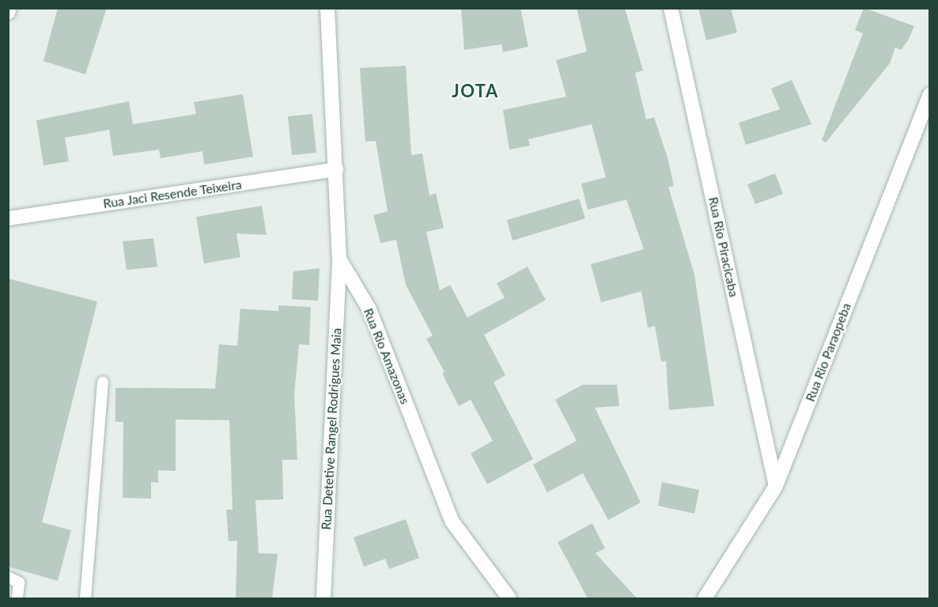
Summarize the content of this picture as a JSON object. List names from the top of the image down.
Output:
{
  "streets": {
    "street": [
      "Rua Jaci Resende Teixeira",
      "Rua Rio Piracicaba",
      "Rua Rio Paraopeba",
      "Rua Rio Amazonas",
      "Rua Detetive Rangel Rodrigues Maia"
    ]
  },
  "crossings": [
    ["Rua Jaci Resende Teixeira", "Rua Rio Amazonas"],
    ["Rua Rio Piracicaba", "Rua Rio Paraopeba"],
    ["Rua Rio Amazonas", "Rua Detetive Rangel Rodrigues Maia"]
  ],
  "districts": ["JOTA"]
}
